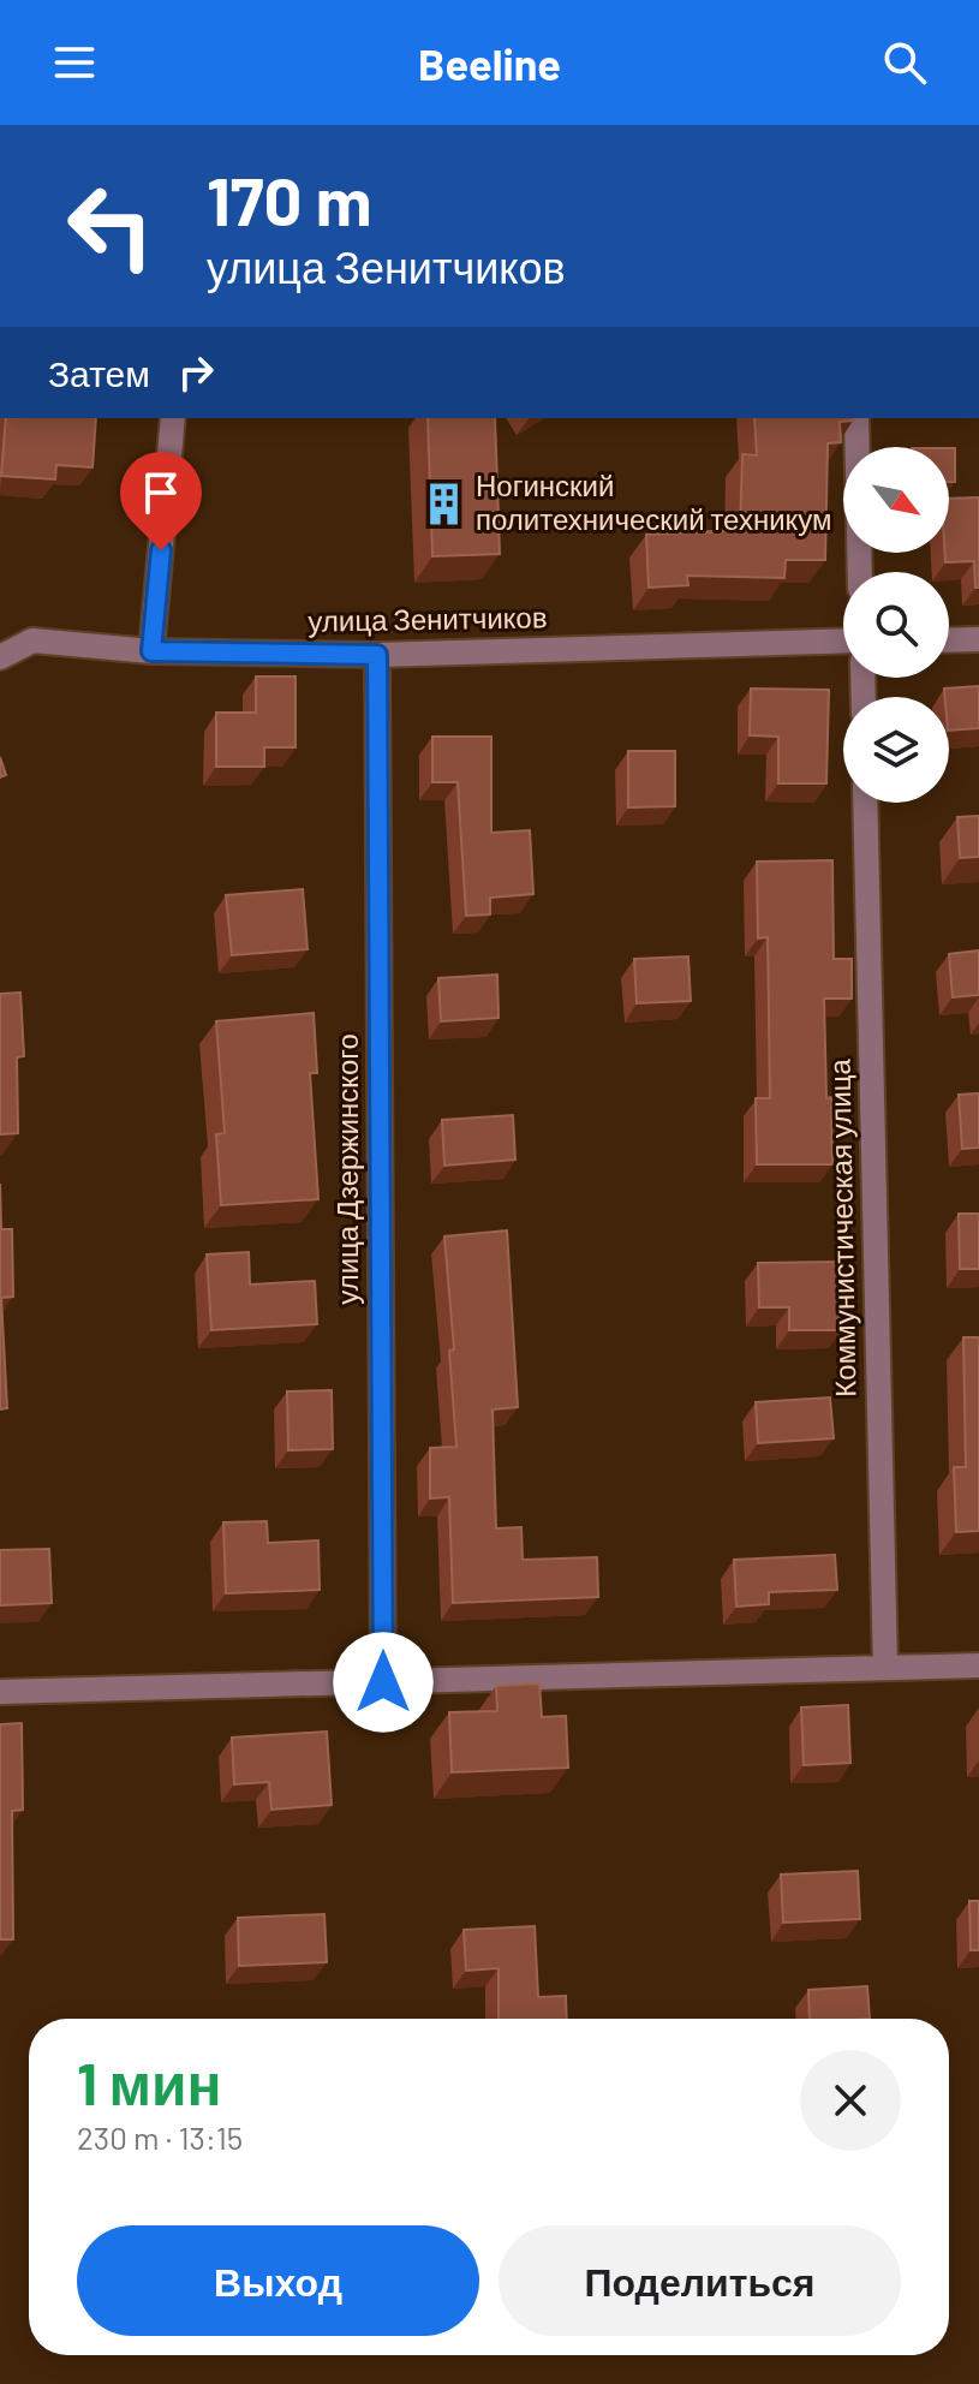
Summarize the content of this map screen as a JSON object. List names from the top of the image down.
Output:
{
  "streets": {
    "street": ["улица Зенитчиков", "улица Дзержинского", "Коммунистическая улица"]
  },
  "crossings": [
    ["улица Зенитчиков", "улица Дзержинского"]
  ],
  "places": {
    "building": ["Ногинский политехнический техникум"]
  },
  "north": "bottom right",
  "page": {
    "header": "Beeline",
    "turn": ["170 m", "улица Зенитчиков"],
    "then": "Затем",
    "heading": ["1 мин", "230 m · 13:15"],
    "buttons": ["Выход", "Поделиться"]
  }
}
